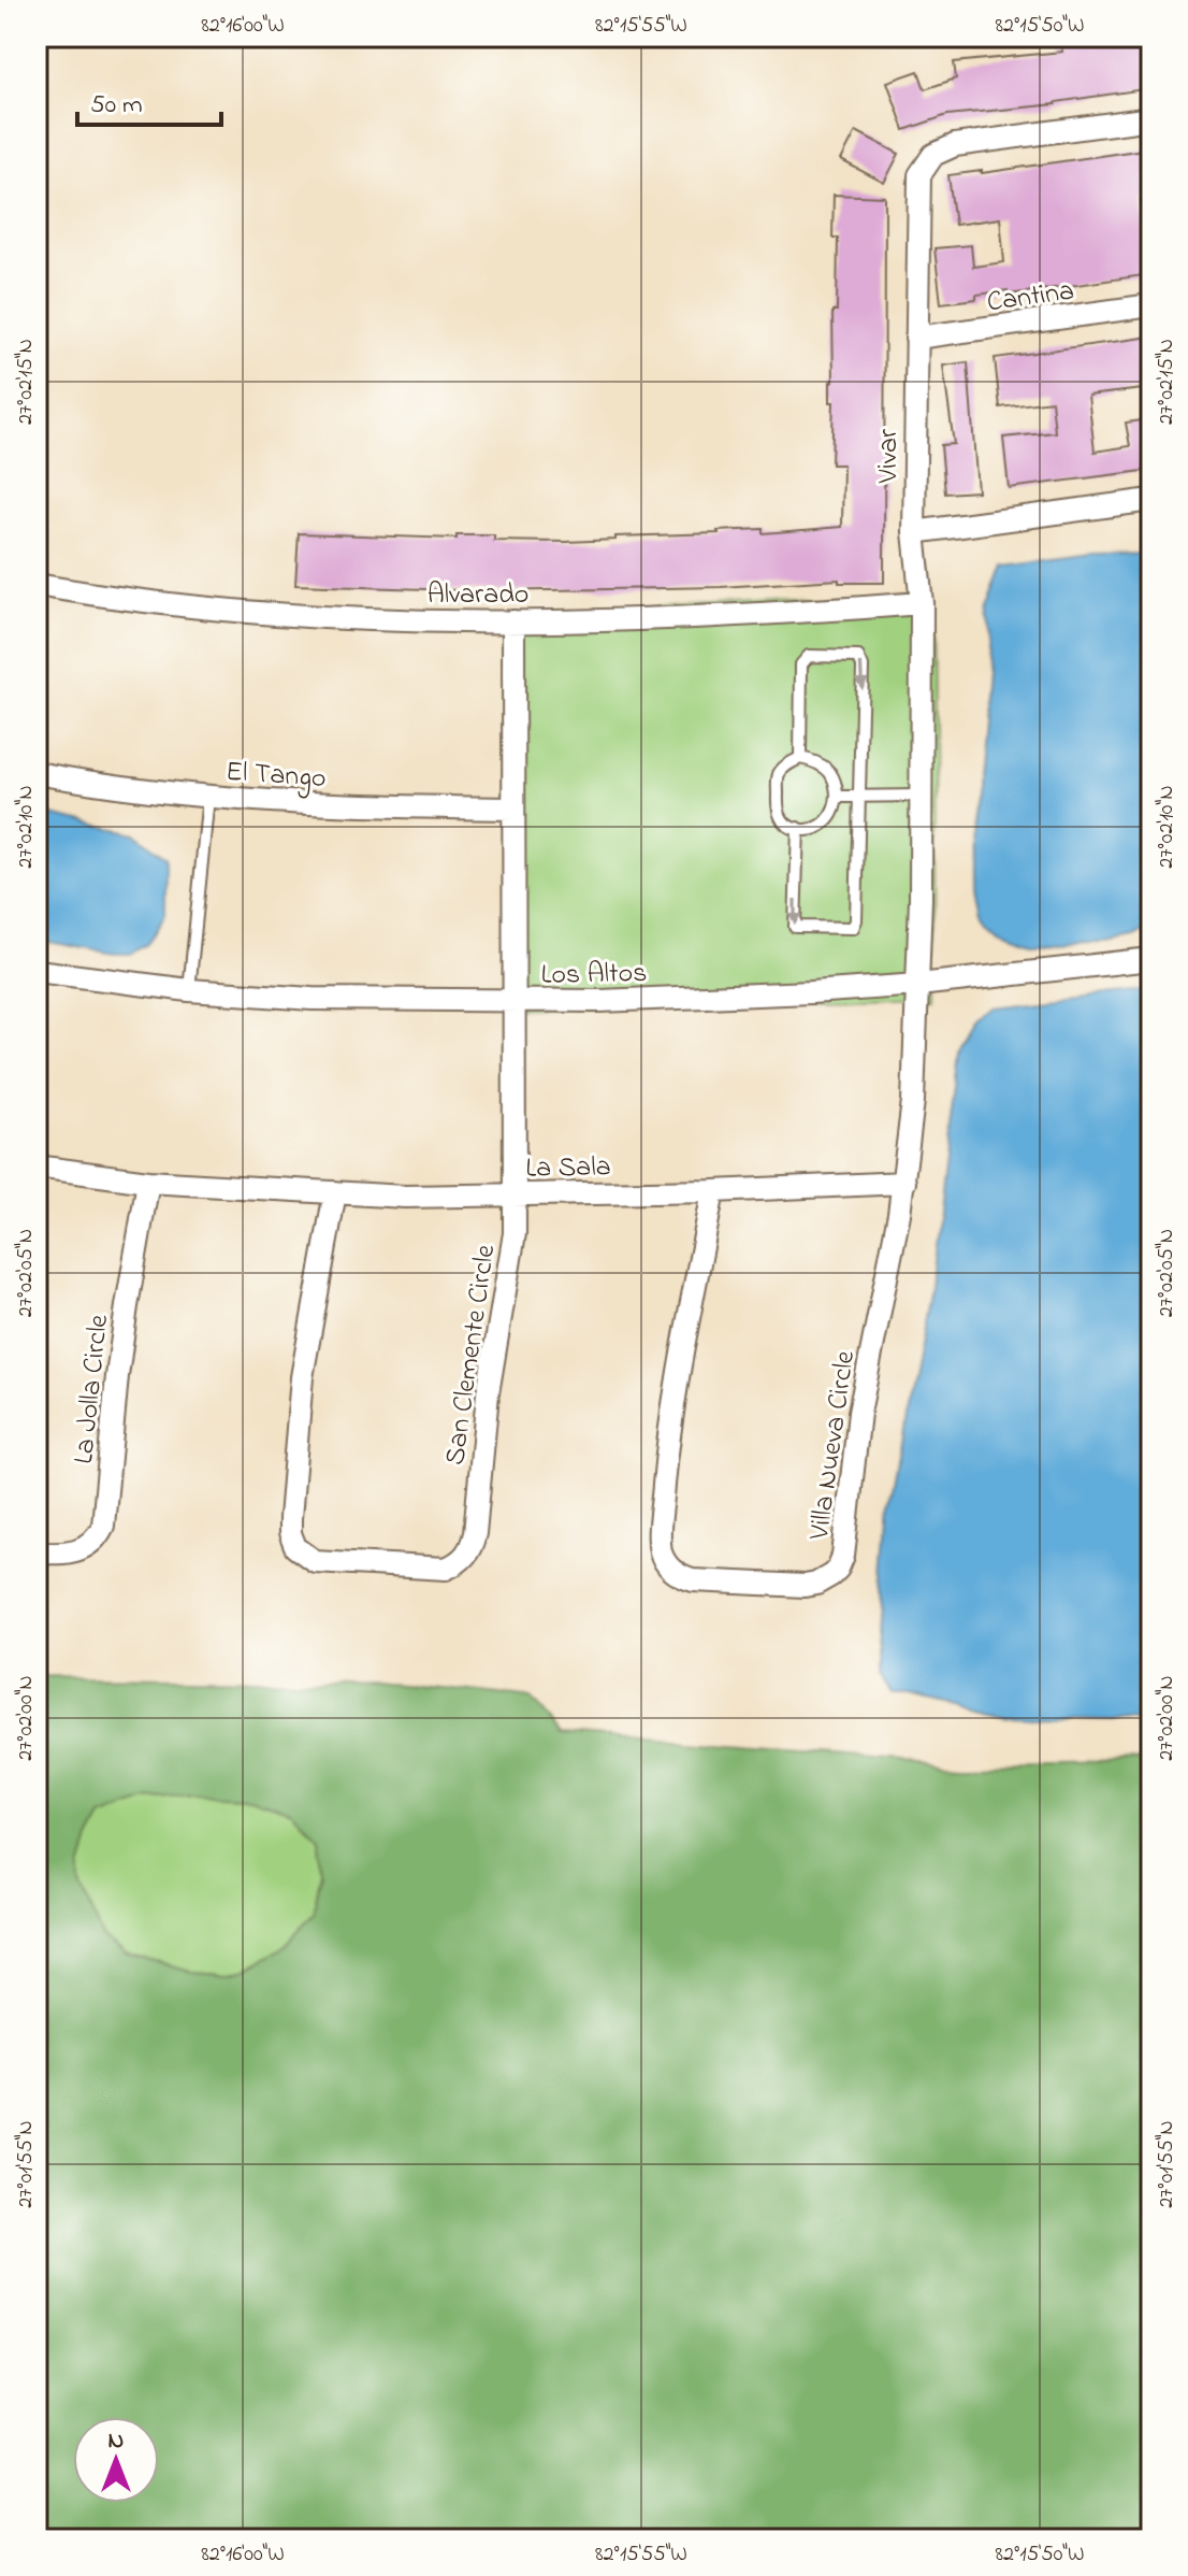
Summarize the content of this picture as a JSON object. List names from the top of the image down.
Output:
{
  "streets": {
    "street": [
      "Cantina",
      "Vivar",
      "Alvarado",
      "El Tango",
      "Los Altos",
      "La Sala",
      "San Clemente Circle",
      "La Jolla Circle",
      "Villa Nueva Circle"
    ]
  },
  "crossings": [
    ["Cantina", "Vivar"],
    ["Vivar", "Alvarado"],
    ["Vivar", "Los Altos"],
    ["Alvarado", "San Clemente Circle"],
    ["El Tango", "San Clemente Circle"],
    ["Los Altos", "San Clemente Circle"],
    ["La Sala", "San Clemente Circle"],
    ["La Sala", "La Jolla Circle"],
    ["La Sala", "Villa Nueva Circle"]
  ],
  "scale_bar": "50 m",
  "north": "top",
  "coordinates": [
    "82°16'00\"W",
    "82°15'55\"W",
    "82°15'50\"W",
    "27°02'15\"N",
    "27°02'10\"N",
    "27°02'05\"N",
    "27°02'00\"N",
    "27°01'55\"N"
  ]
}
